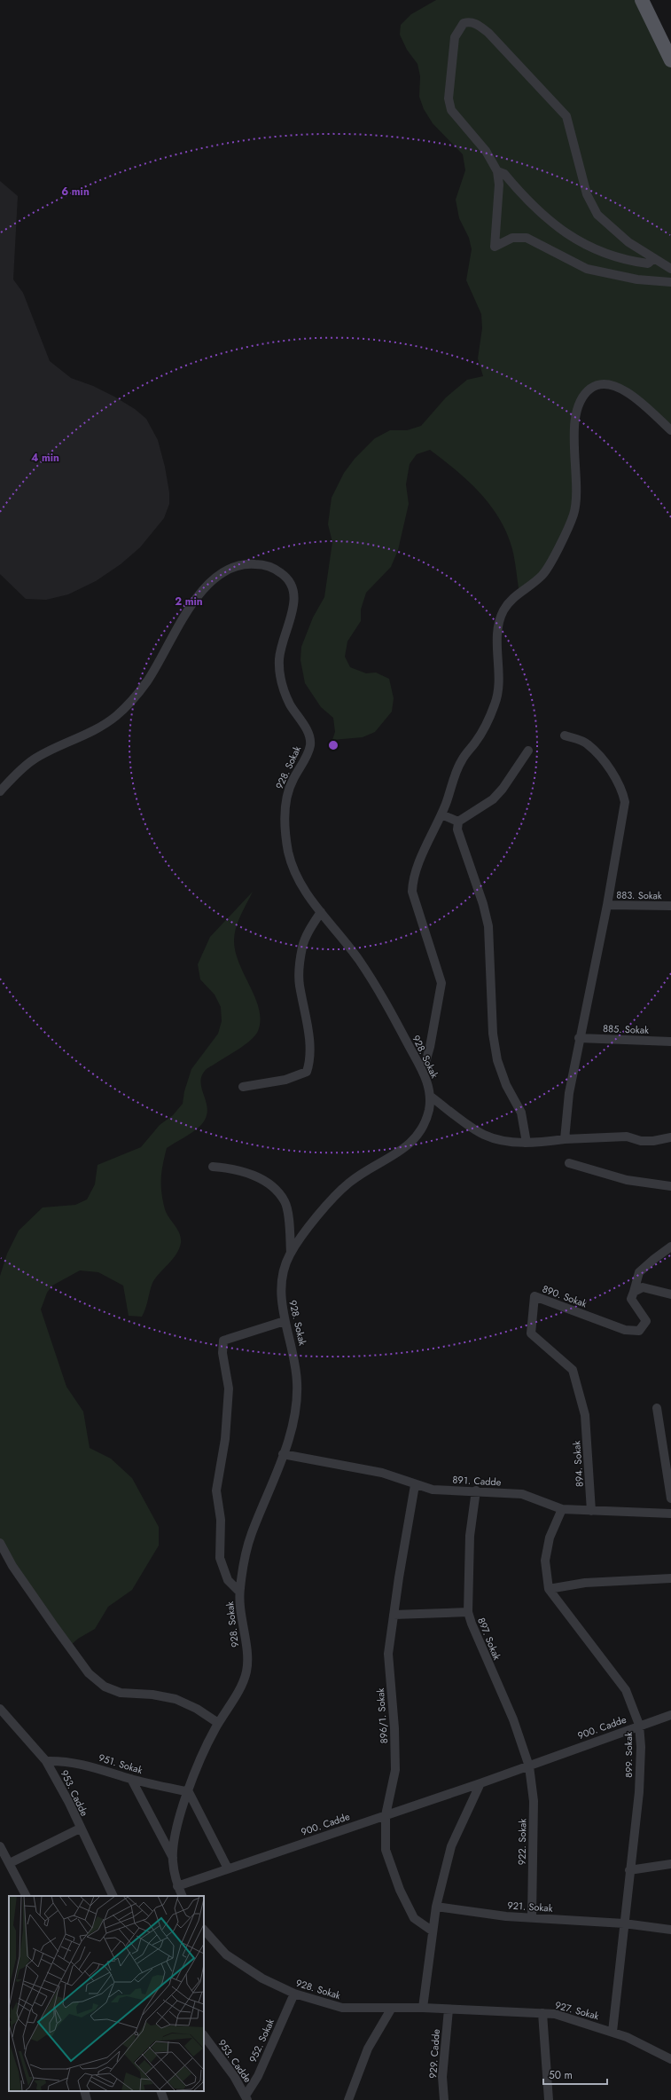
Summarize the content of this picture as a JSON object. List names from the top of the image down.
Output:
{
  "streets": {
    "street": [
      "928. Sokak",
      "883. Sokak",
      "885. Sokak",
      "890. Sokak",
      "894. Sokak",
      "891. Cadde",
      "897. Sokak",
      "896/1. Sokak",
      "900. Cadde",
      "899. Sokak",
      "951. Sokak",
      "953. Cadde",
      "922. Sokak",
      "921. Sokak",
      "927. Sokak",
      "952. Sokak",
      "929. Cadde"
    ]
  },
  "crossings": [
    ["928. Sokak", "891. Cadde"],
    ["928. Sokak", "900. Cadde"],
    ["928. Sokak", "951. Sokak"],
    ["928. Sokak", "927. Sokak"],
    ["928. Sokak", "952. Sokak"],
    ["928. Sokak", "929. Cadde"],
    ["890. Sokak", "894. Sokak"],
    ["894. Sokak", "891. Cadde"],
    ["891. Cadde", "897. Sokak"],
    ["891. Cadde", "896/1. Sokak"],
    ["891. Cadde", "899. Sokak"],
    ["897. Sokak", "900. Cadde"],
    ["897. Sokak", "922. Sokak"],
    ["896/1. Sokak", "900. Cadde"],
    ["900. Cadde", "899. Sokak"],
    ["900. Cadde", "922. Sokak"],
    ["899. Sokak", "921. Sokak"],
    ["899. Sokak", "927. Sokak"],
    ["951. Sokak", "953. Cadde"],
    ["953. Cadde", "952. Sokak"],
    ["922. Sokak", "921. Sokak"],
    ["927. Sokak", "929. Cadde"]
  ],
  "scale_bar": "50 m",
  "rings": ["6 min", "4 min", "2 min"]
}
